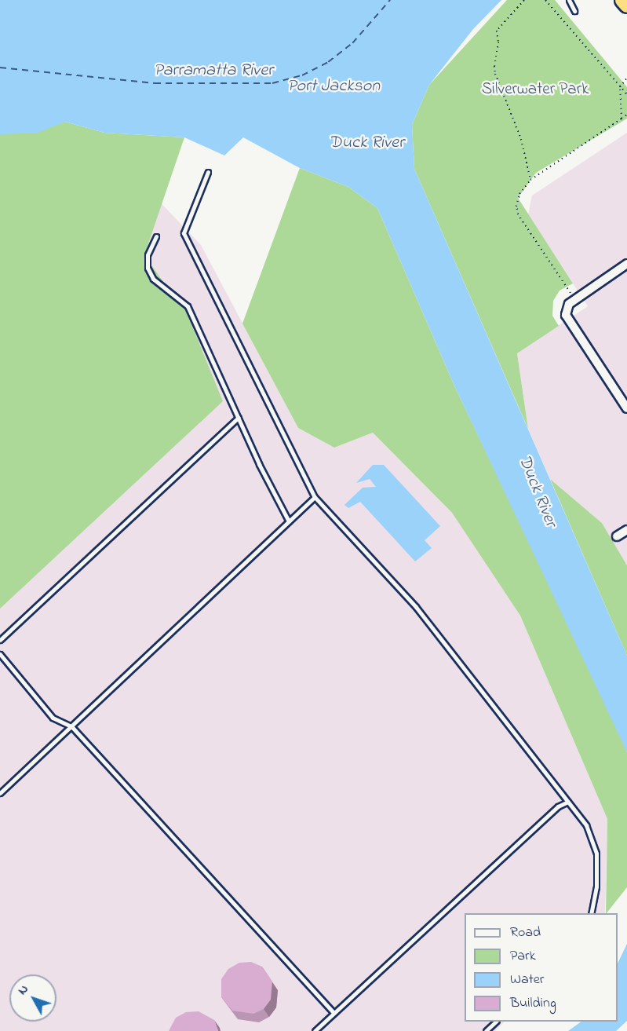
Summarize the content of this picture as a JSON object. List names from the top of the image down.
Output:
{
  "water": ["Parramatta River", "Port Jackson", "Duck River"],
  "parks": ["Silverwater Park"],
  "legend": [
    "Road",
    "Park",
    "Water",
    "Building"
  ],
  "north": "top left"
}
